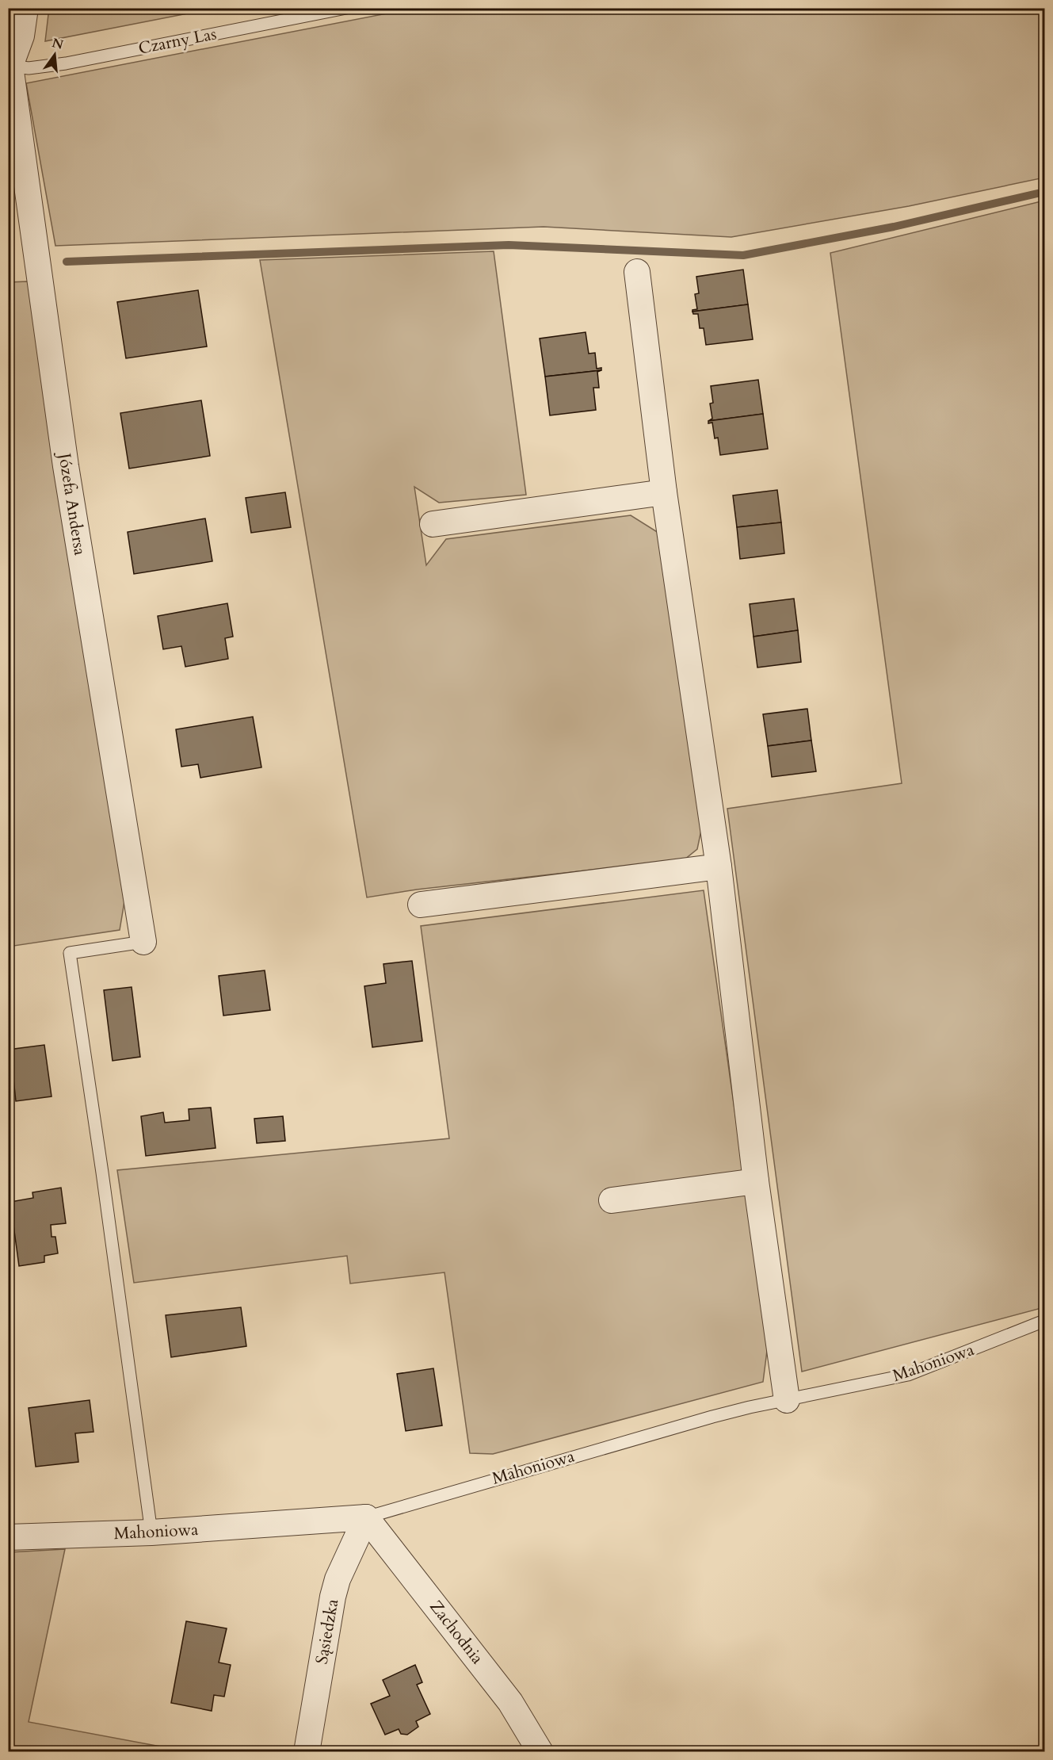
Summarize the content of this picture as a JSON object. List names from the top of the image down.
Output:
{
  "streets": {
    "street": [
      "Józefa Andersa",
      "Mahoniowa",
      "Sąsiedzka",
      "Zachodnia"
    ],
    "lane": ["Czarny Las"]
  },
  "crossings": [
    ["Czarny Las", "Józefa Andersa"],
    ["Mahoniowa", "Sąsiedzka"],
    ["Mahoniowa", "Zachodnia"],
    ["Sąsiedzka", "Zachodnia"]
  ],
  "north": "top"
}
